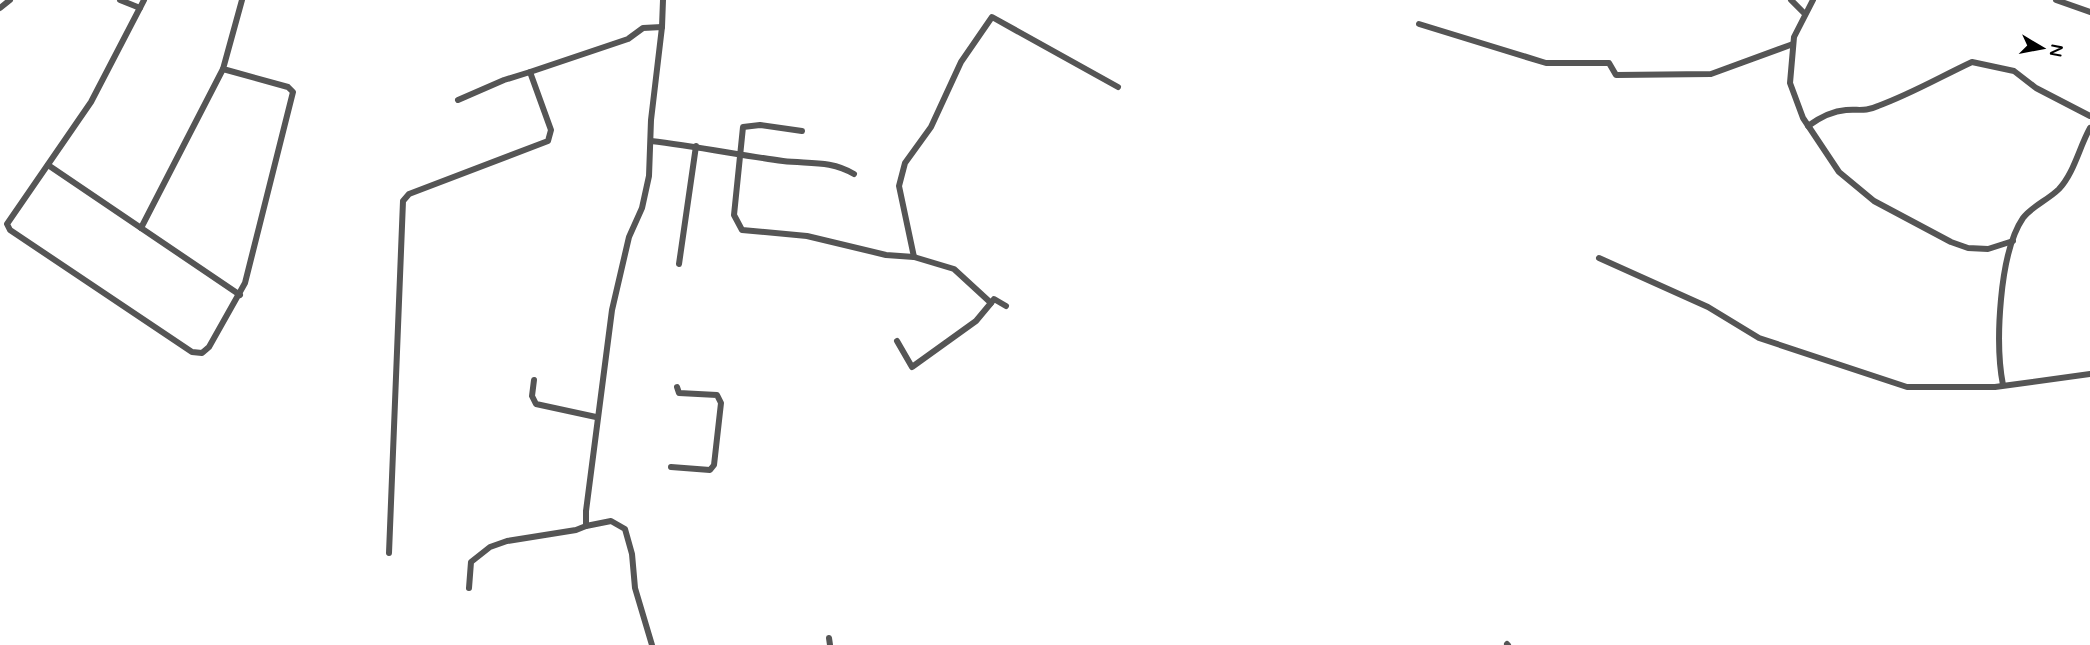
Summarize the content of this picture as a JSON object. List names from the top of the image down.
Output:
{
  "north": "right"
}
